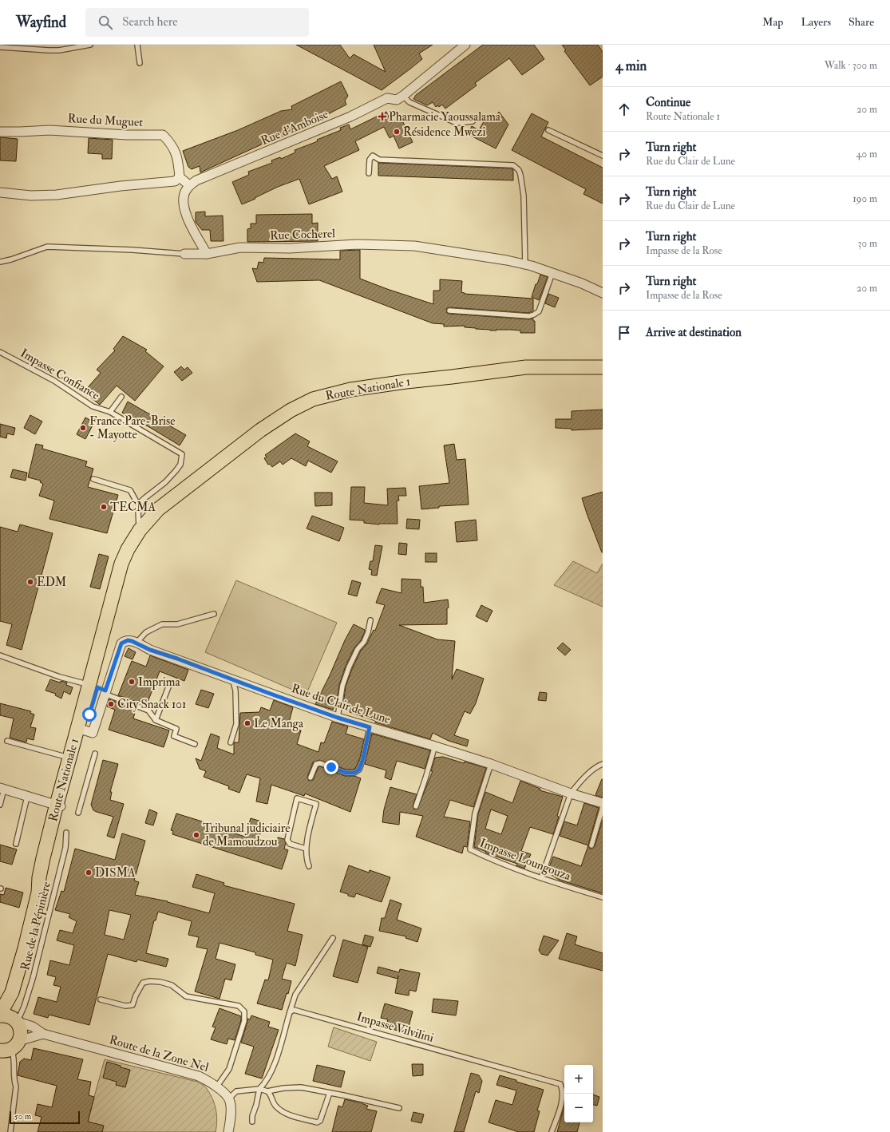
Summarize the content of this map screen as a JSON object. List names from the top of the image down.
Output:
{
  "streets": {
    "main road": ["Route Nationale 1"],
    "street": [
      "Rue du Muguet",
      "Rue d'Amboise",
      "Rue Cocherel",
      "Rue du Clair de Lune",
      "Route de la Zone Nel"
    ],
    "lane": [
      "Impasse Confiance",
      "Impasse Loungouza",
      "Rue de la Pépinière",
      "Impasse Vilvilini"
    ]
  },
  "crossings": [
    ["Route Nationale 1", "Rue de la Pépinière"],
    ["Route Nationale 1", "Route de la Zone Nel"],
    ["Rue du Clair de Lune", "Impasse Loungouza"],
    ["Rue de la Pépinière", "Route de la Zone Nel"]
  ],
  "places": {
    "health": ["Pharmacie Yaoussalama"],
    "other": [
      "Résidence Mwezi",
      "France Pare-Brise - Mayotte",
      "TECMA",
      "EDM",
      "Imprima",
      "City Snack 101",
      "Le Manga",
      "Tribunal judiciaire de Mamoudzou",
      "DISMA"
    ]
  },
  "scale_bar": "50 m",
  "page": {
    "header": "Wayfind",
    "search": "Search here",
    "nav": ["Map", "Layers", "Share"],
    "heading": ["4 min", "Walk · 300 m"],
    "list": [
      ["Continue", "Route Nationale 1", "20 m"],
      ["Turn right", "Rue du Clair de Lune", "40 m"],
      ["Turn right", "Rue du Clair de Lune", "190 m"],
      ["Turn right", "Impasse de la Rose", "30 m"],
      ["Turn right", "Impasse de la Rose", "20 m"],
      "Arrive at destination"
    ],
    "map_buttons": ["+", "−"],
    "scale": "50 m"
  }
}
